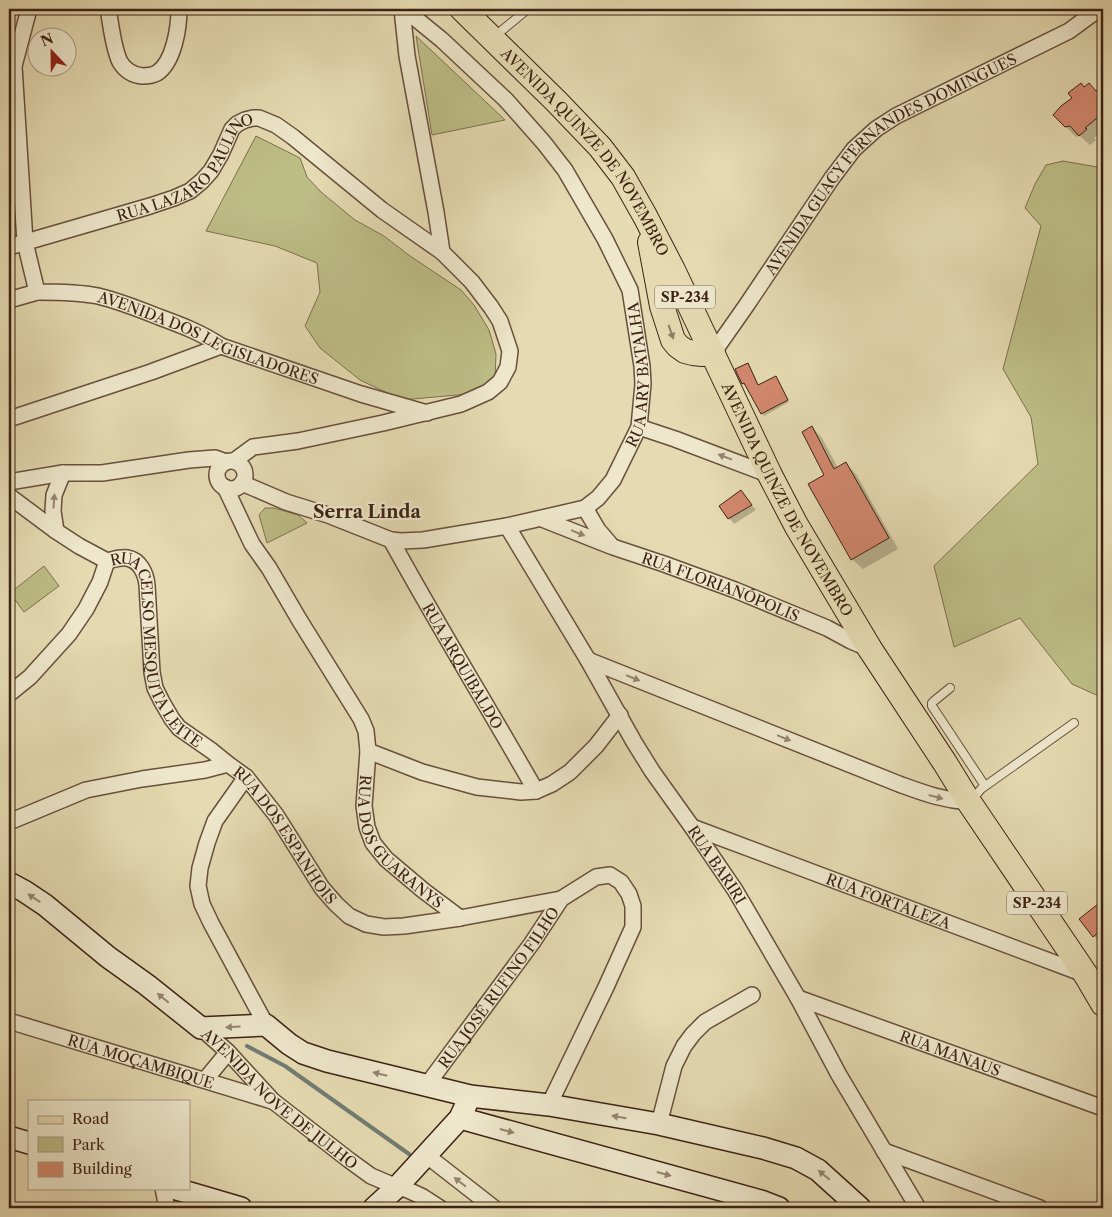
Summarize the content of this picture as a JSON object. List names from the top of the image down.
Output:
{
  "streets": {
    "main road": ["AVENIDA QUINZE DE NOVEMBRO", "SP-234", "AVENIDA NOVE DE JULHO"],
    "street": [
      "AVENIDA GUACY FERNANDES DOMINGUES",
      "RUA LAZARO PAULINO",
      "AVENIDA DOS LEGISLADORES",
      "RUA ARY BATALHA",
      "RUA FLORIANÓPOLIS",
      "RUA CELSO MESQUITA LEITE",
      "RUA ARQUIBALDO",
      "RUA DOS ESPANHOIS",
      "RUA DOS GUARANYS",
      "RUA BARIRI",
      "RUA FORTALEZA",
      "RUA JOSÉ RUFINO FILHO",
      "RUA MANAUS",
      "RUA MOÇAMBIQUE"
    ]
  },
  "crossings": [
    ["AVENIDA QUINZE DE NOVEMBRO", "AVENIDA GUACY FERNANDES DOMINGUES"],
    ["AVENIDA QUINZE DE NOVEMBRO", "RUA FLORIANÓPOLIS"],
    ["AVENIDA QUINZE DE NOVEMBRO", "RUA FORTALEZA"],
    ["RUA LAZARO PAULINO", "AVENIDA DOS LEGISLADORES"],
    ["RUA LAZARO PAULINO", "RUA DOS GUARANYS"],
    ["RUA CELSO MESQUITA LEITE", "RUA DOS ESPANHOIS"],
    ["RUA DOS ESPANHOIS", "RUA DOS GUARANYS"],
    ["RUA DOS ESPANHOIS", "RUA JOSÉ RUFINO FILHO"],
    ["RUA BARIRI", "RUA FORTALEZA"],
    ["RUA BARIRI", "RUA MANAUS"],
    ["RUA MOÇAMBIQUE", "AVENIDA NOVE DE JULHO"]
  ],
  "one_way": ["AVENIDA NOVE DE JULHO"],
  "districts": ["Serra Linda"],
  "legend": ["Road", "Park", "Building"],
  "north": "top"
}
